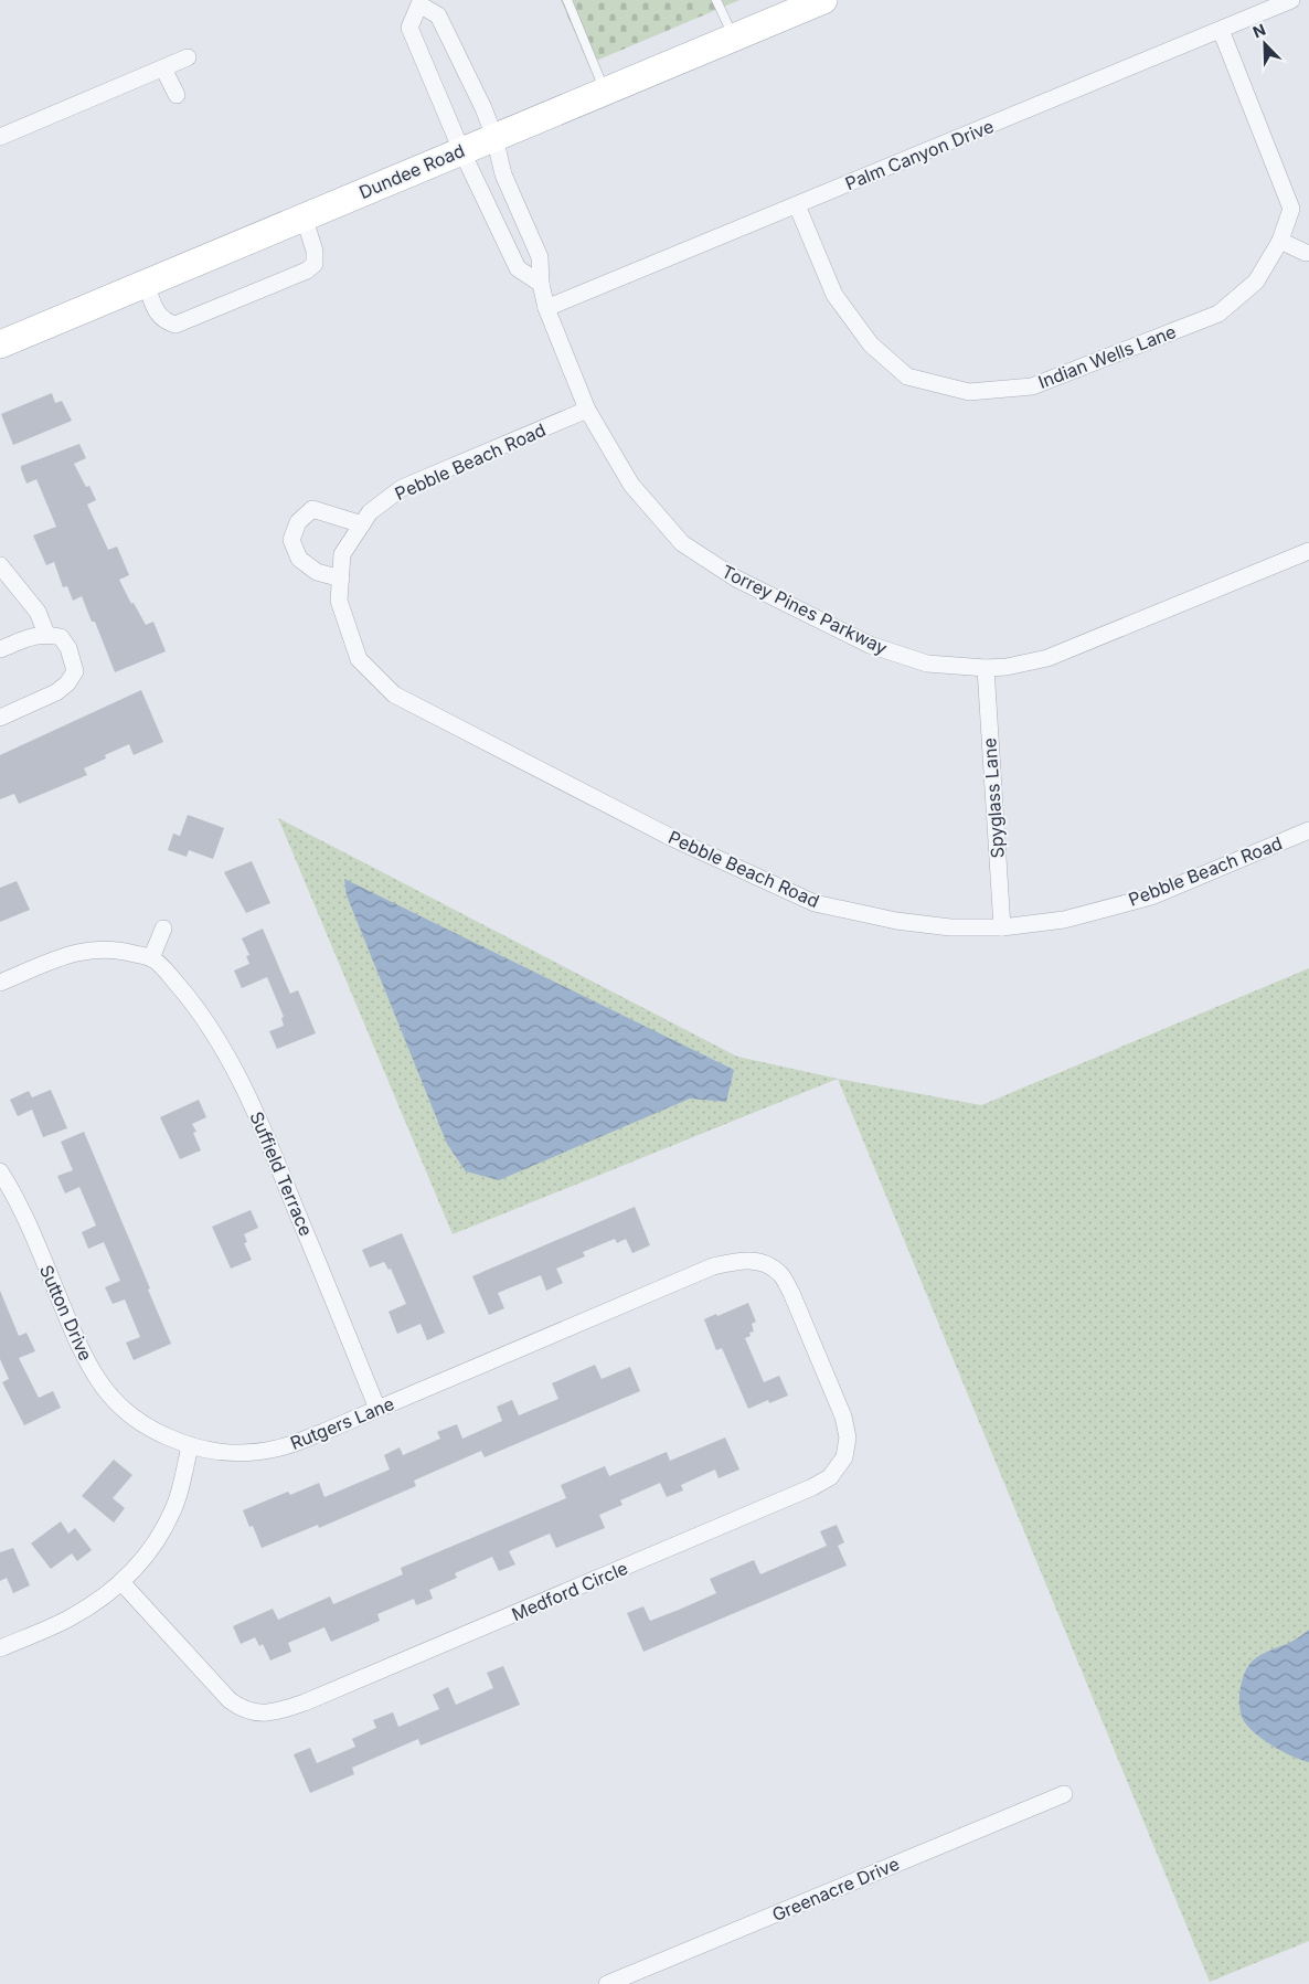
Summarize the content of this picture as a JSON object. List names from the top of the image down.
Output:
{
  "streets": {
    "main road": ["Dundee Road"],
    "street": [
      "Palm Canyon Drive",
      "Indian Wells Lane",
      "Pebble Beach Road",
      "Torrey Pines Parkway",
      "Spyglass Lane",
      "Suffield Terrace",
      "Sutton Drive",
      "Rutgers Lane",
      "Medford Circle",
      "Greenacre Drive"
    ]
  },
  "crossings": [
    ["Palm Canyon Drive", "Indian Wells Lane"],
    ["Palm Canyon Drive", "Torrey Pines Parkway"],
    ["Dundee Road", "Torrey Pines Parkway"],
    ["Pebble Beach Road", "Torrey Pines Parkway"],
    ["Pebble Beach Road", "Spyglass Lane"],
    ["Torrey Pines Parkway", "Spyglass Lane"],
    ["Suffield Terrace", "Rutgers Lane"],
    ["Sutton Drive", "Rutgers Lane"],
    ["Rutgers Lane", "Medford Circle"]
  ],
  "north": "top left"
}
